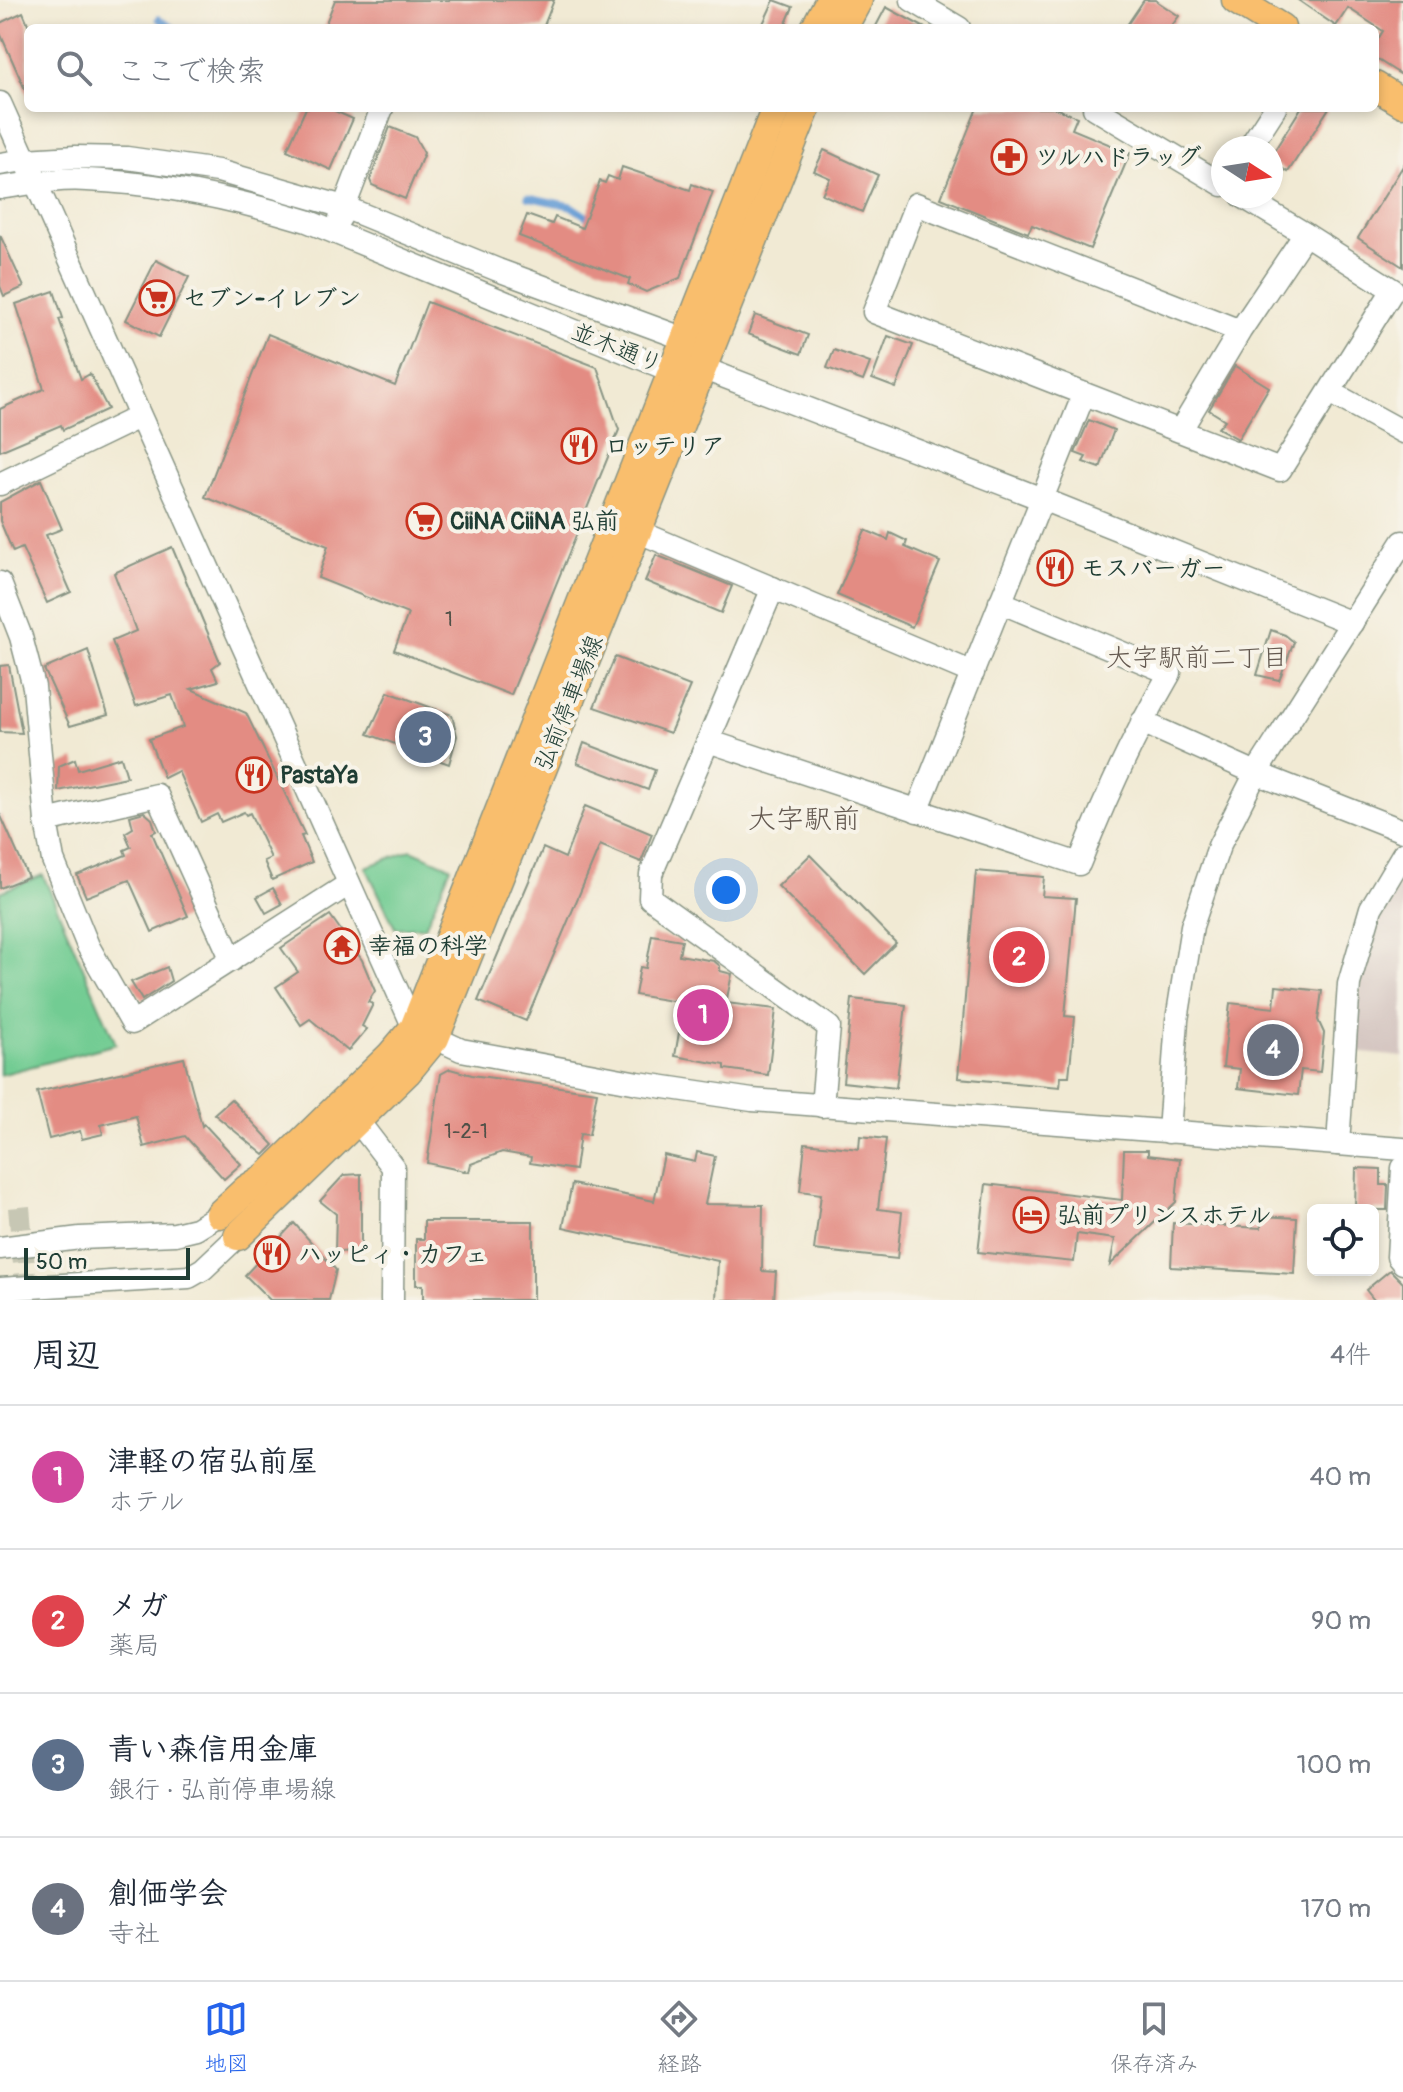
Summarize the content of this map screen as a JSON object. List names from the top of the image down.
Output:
{
  "streets": {
    "main road": ["弘前停車場線"],
    "street": ["並木通り"]
  },
  "crossings": [
    ["並木通り", "弘前停車場線"]
  ],
  "districts": ["大字駅前二丁目", "大字駅前"],
  "places": {
    "pharmacy": ["ツルハドラッグ"],
    "supermarket": ["セブン-イレブン", "CiiNA CiiNA 弘前"],
    "restaurant": [
      "ロッテリア",
      "モスバーガー",
      "PastaYa",
      "ハッピィ・カフェ"
    ],
    "temple": ["幸福の科学"],
    "hotel": ["弘前プリンスホテル"]
  },
  "house_numbers": ["1", "1-2-1"],
  "scale_bar": "50 m",
  "north": "right",
  "page": {
    "search": "ここで検索",
    "pins": [
      "3",
      "2",
      "1",
      "4"
    ],
    "scale": "50 m",
    "heading": ["周辺", "4件"],
    "list": [
      {
        "mark": "1",
        "name": "津軽の宿弘前屋",
        "note": "ホテル",
        "value": "40 m"
      },
      {
        "mark": "2",
        "name": "メガ",
        "note": "薬局",
        "value": "90 m"
      },
      {
        "mark": "3",
        "name": "青い森信用金庫",
        "note": "銀行 · 弘前停車場線",
        "value": "100 m"
      },
      {
        "mark": "4",
        "name": "創価学会",
        "note": "寺社",
        "value": "170 m"
      }
    ],
    "nav": ["地図", "経路", "保存済み"]
  }
}
